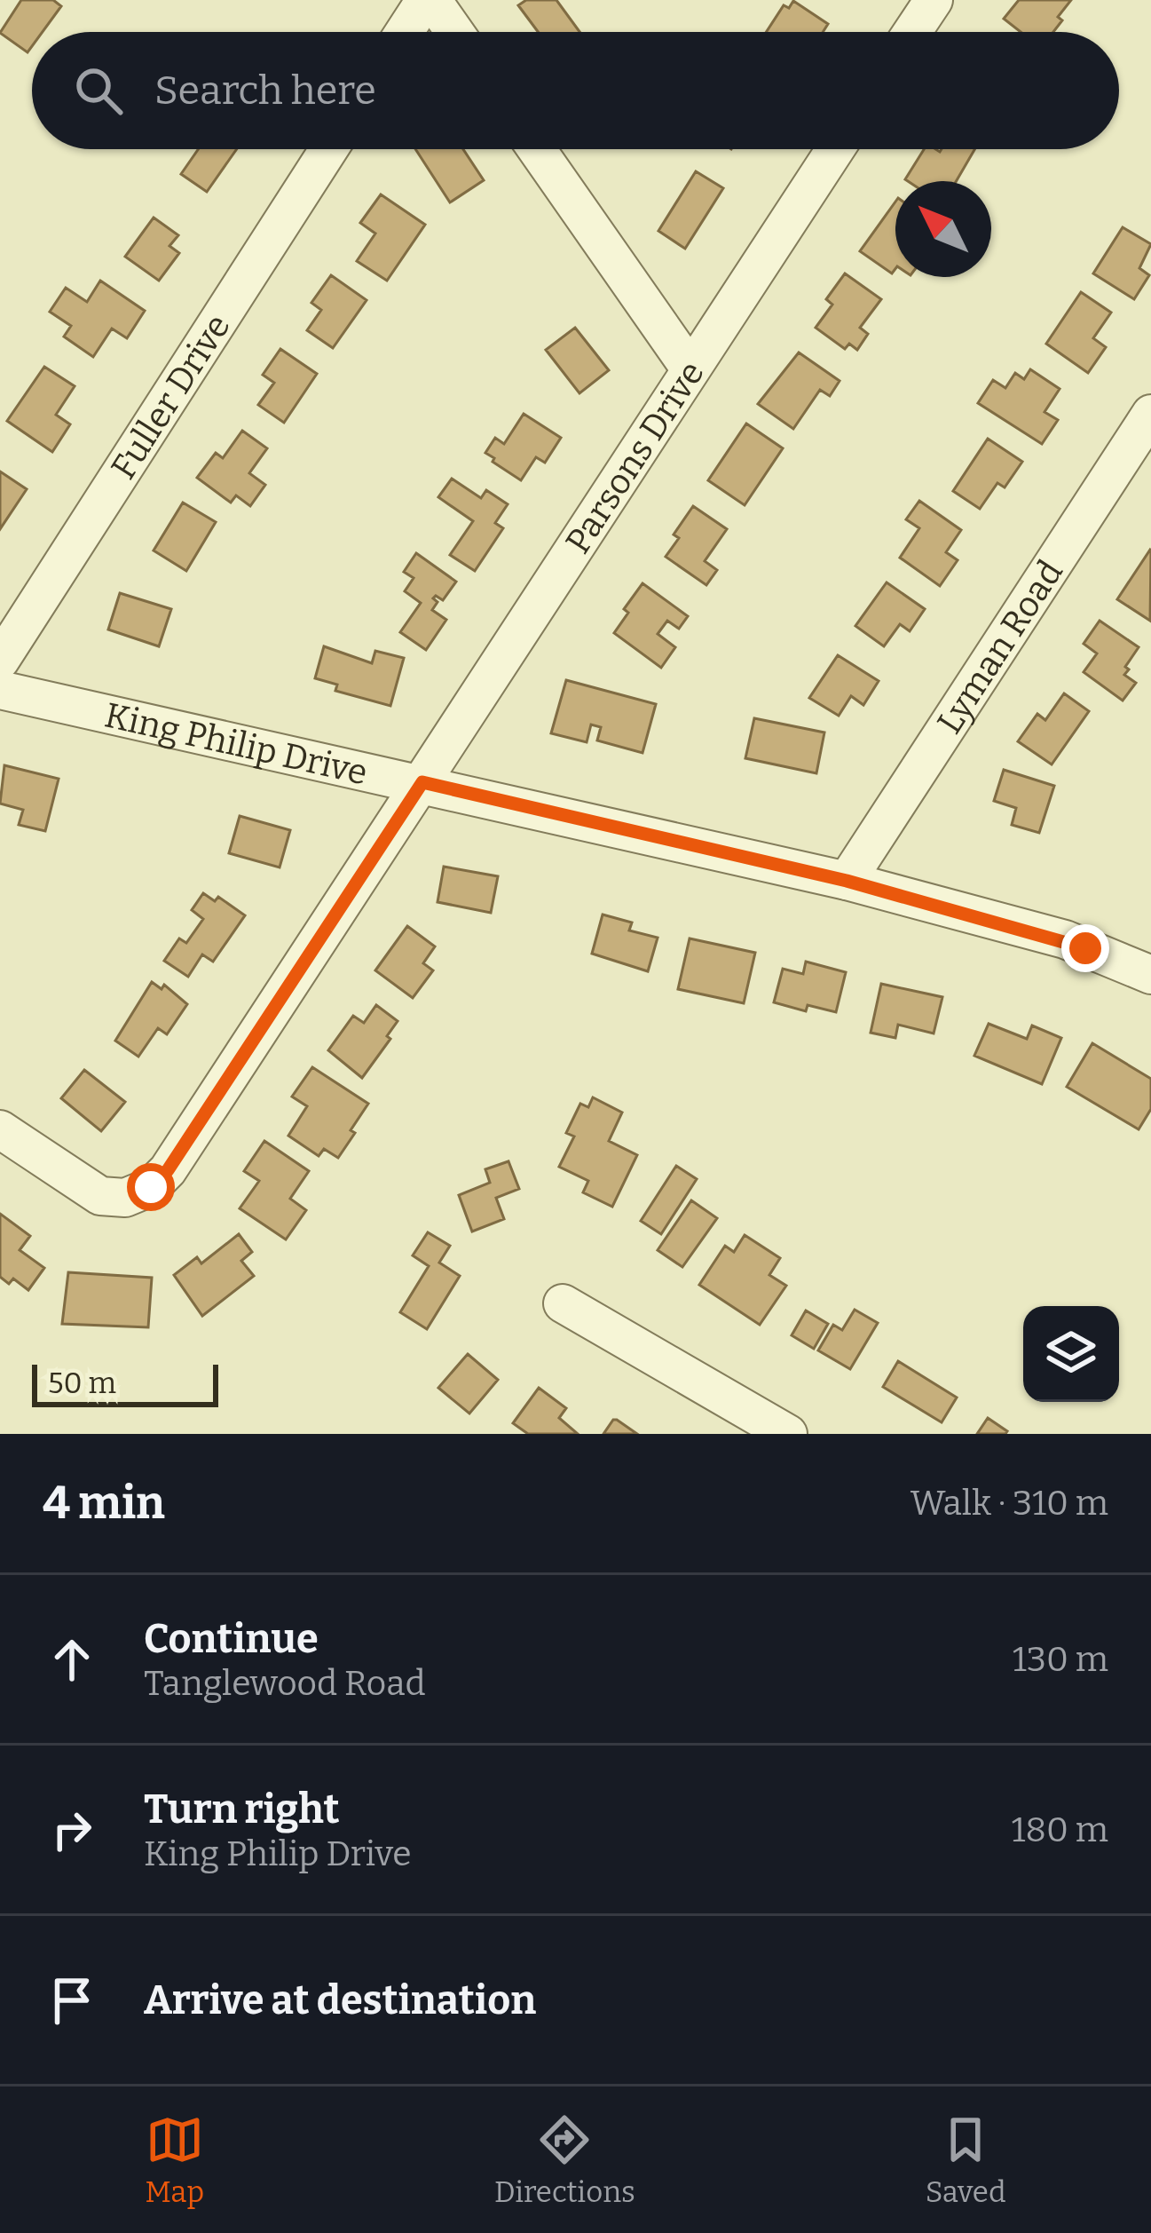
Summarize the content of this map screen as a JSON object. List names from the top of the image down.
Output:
{
  "streets": {
    "street": [
      "Fuller Drive",
      "Parsons Drive",
      "Lyman Road",
      "King Philip Drive"
    ]
  },
  "crossings": [
    ["Parsons Drive", "King Philip Drive"],
    ["Lyman Road", "King Philip Drive"]
  ],
  "scale_bar": "50 m",
  "north": "top left",
  "page": {
    "search": "Search here",
    "scale": "50 m",
    "heading": ["4 min", "Walk · 310 m"],
    "list": [
      ["Continue", "Tanglewood Road", "130 m"],
      ["Turn right", "King Philip Drive", "180 m"],
      "Arrive at destination"
    ],
    "nav": ["Map", "Directions", "Saved"]
  }
}
